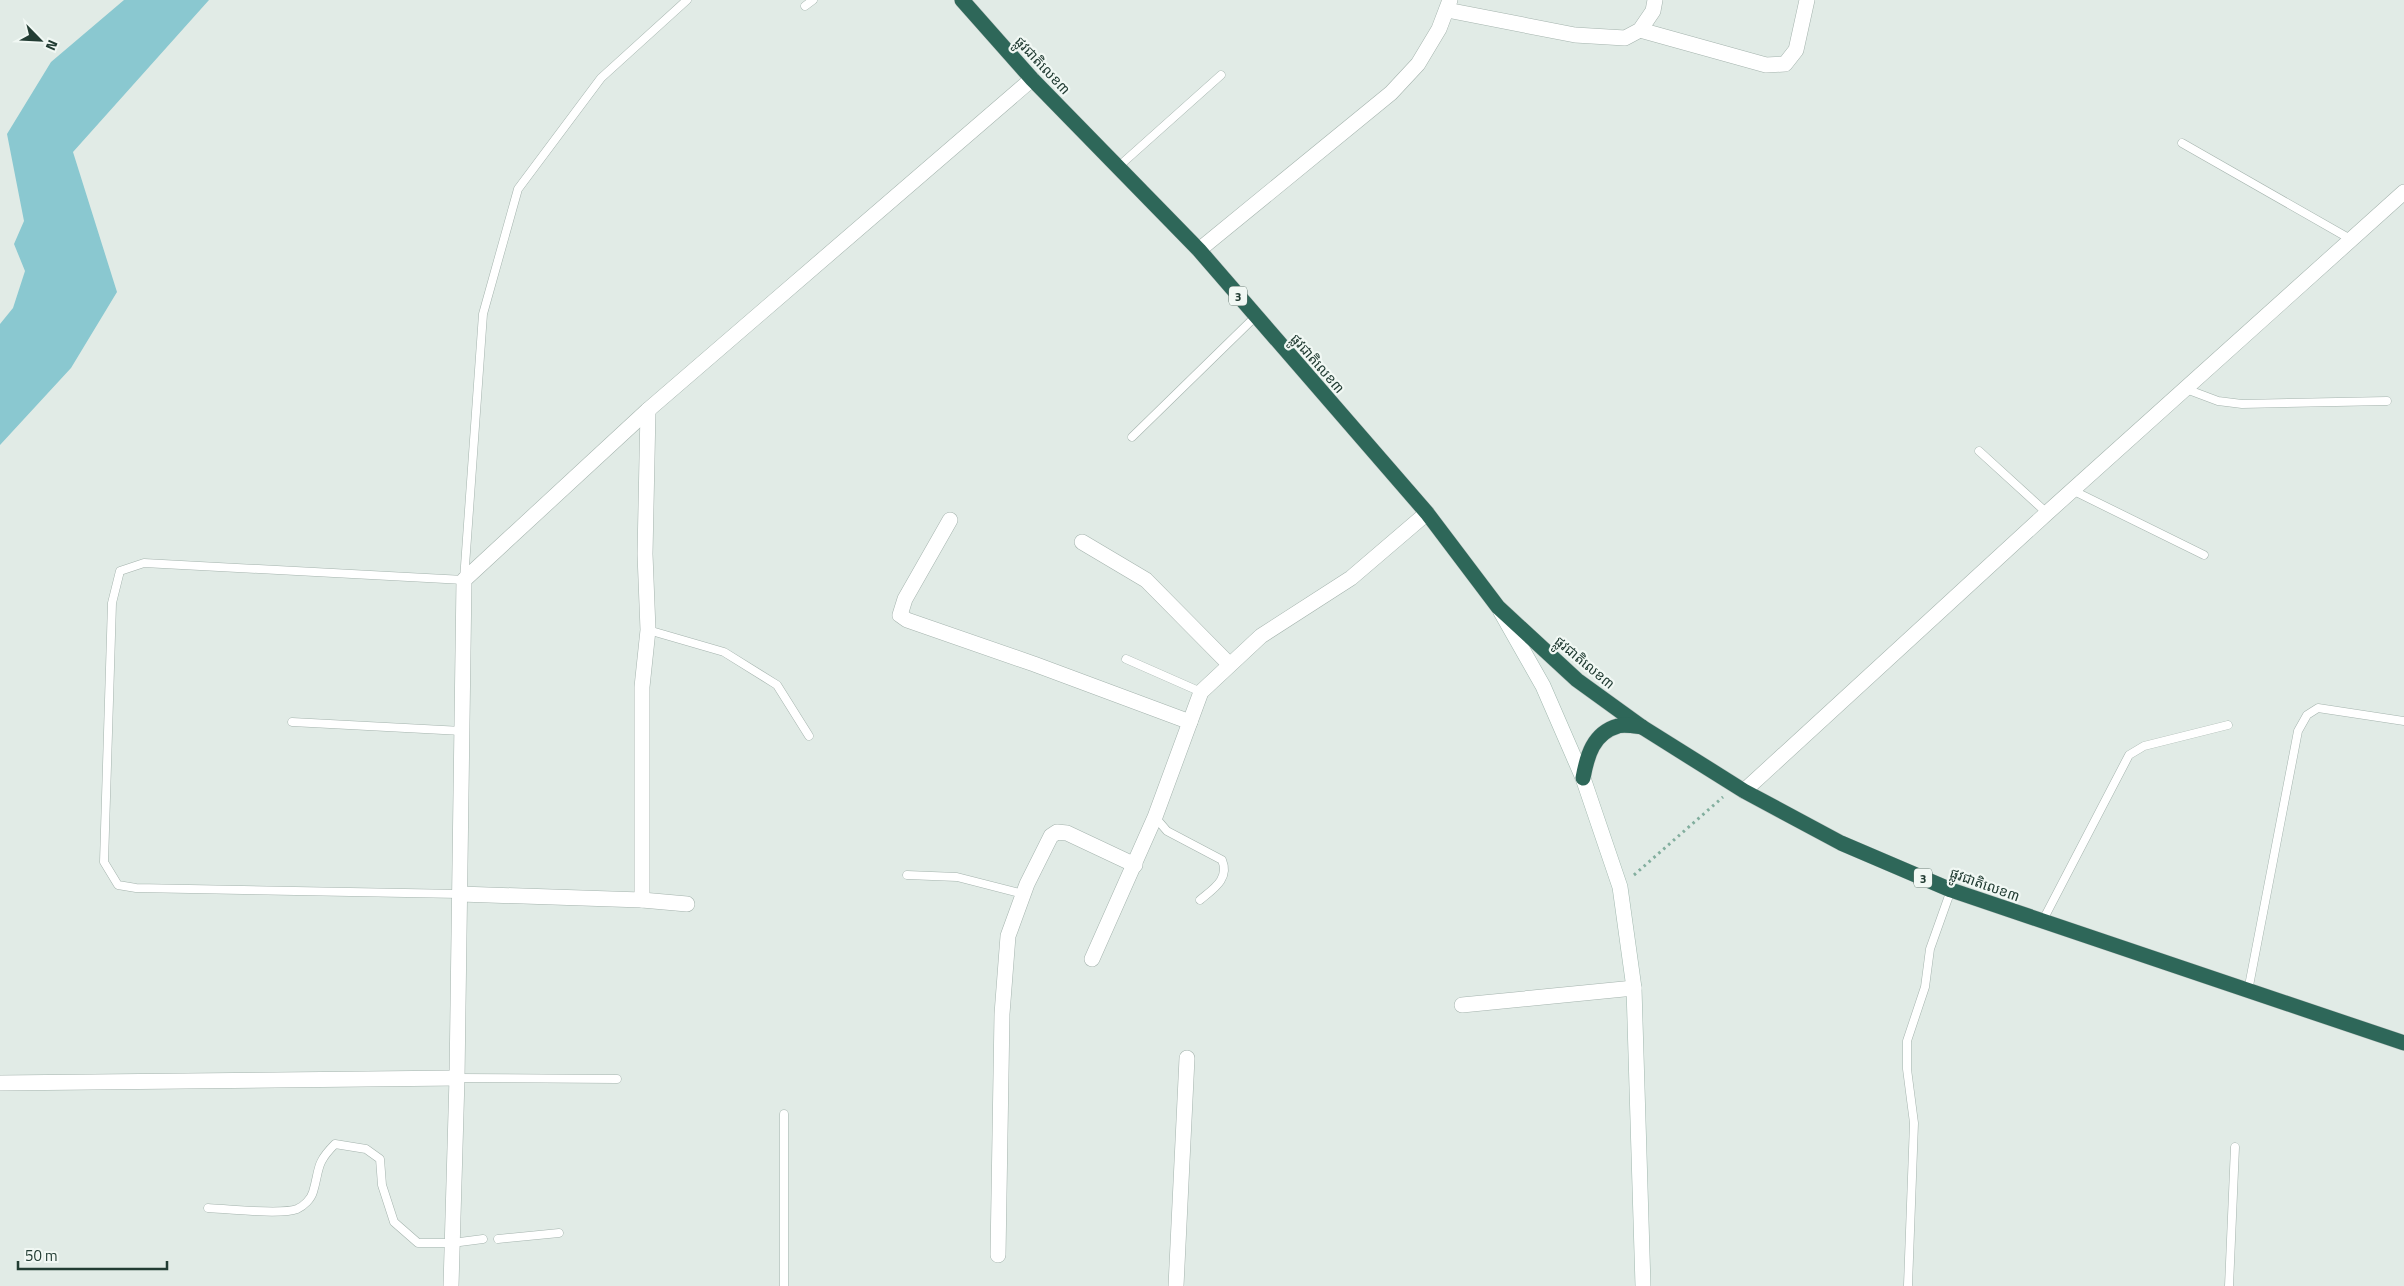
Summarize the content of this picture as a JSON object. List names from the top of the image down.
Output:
{
  "streets": {
    "highway": ["ផ្លូវជាតិលេខ៣", "3"]
  },
  "scale_bar": "50 m",
  "north": "bottom right"
}
